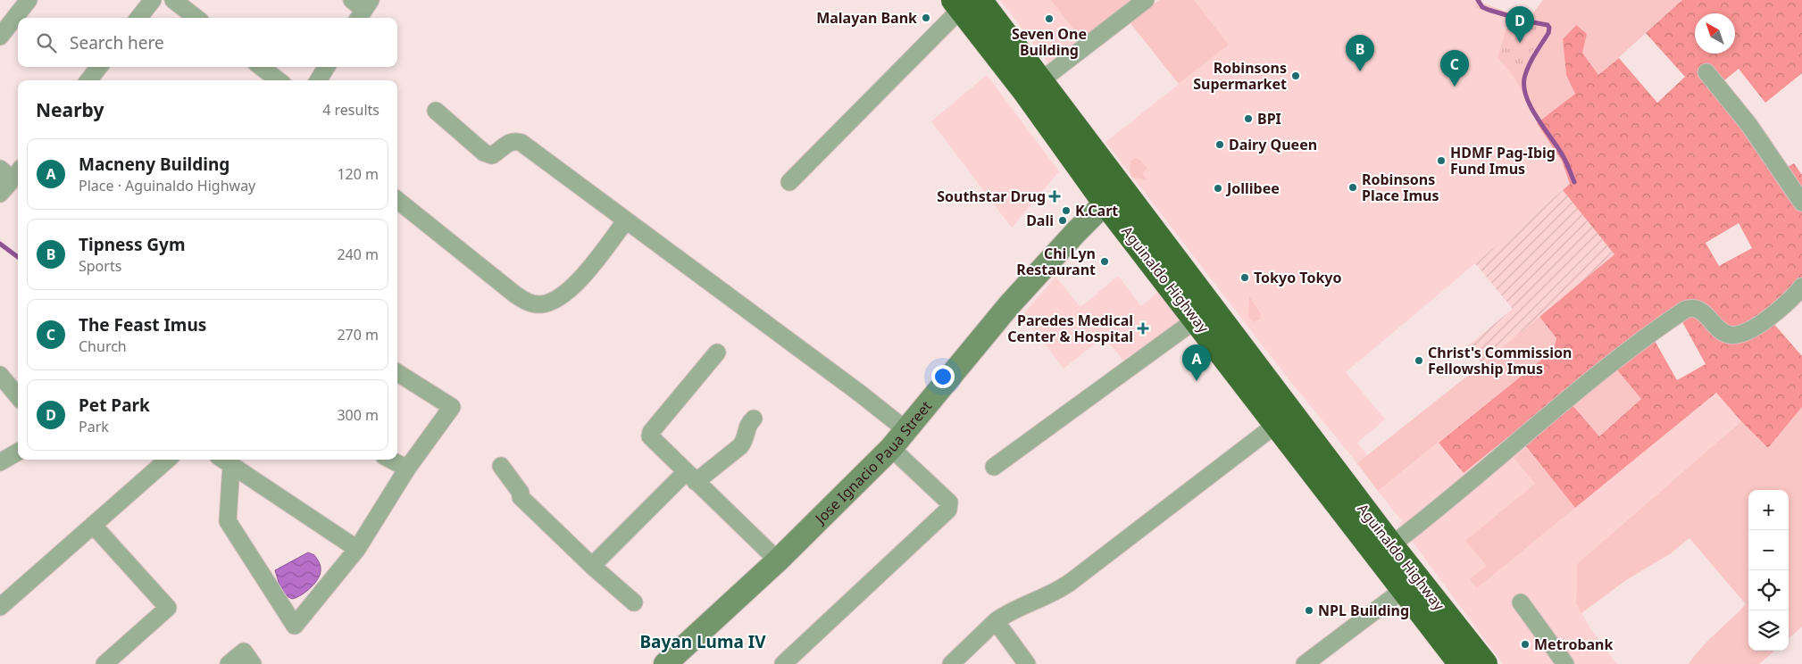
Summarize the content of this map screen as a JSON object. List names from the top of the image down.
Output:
{
  "streets": {
    "highway": ["Aguinaldo Highway"],
    "street": ["Jose Ignacio Paua Street"]
  },
  "crossings": [
    ["Aguinaldo Highway", "Jose Ignacio Paua Street"]
  ],
  "districts": ["Bayan Luma IV"],
  "places": {
    "other": [
      "Malayan Bank",
      "Seven One Building",
      "Robinsons Supermarket",
      "BPI",
      "Dairy Queen",
      "HDMF Pag-Ibig Fund Imus",
      "Robinsons Place Imus",
      "Jollibee",
      "K.Cart",
      "Dali",
      "Chi Lyn Restaurant",
      "Tokyo Tokyo",
      "Christ's Commission Fellowship Imus",
      "NPL Building",
      "Metrobank"
    ],
    "health": ["Southstar Drug", "Paredes Medical Center & Hospital"]
  },
  "north": "top left",
  "page": {
    "pins": [
      "D",
      "B",
      "C",
      "A"
    ],
    "search": "Search here",
    "heading": ["Nearby", "4 results"],
    "list": [
      {
        "mark": "A",
        "name": "Macneny Building",
        "note": "Place · Aguinaldo Highway",
        "value": "120 m"
      },
      {
        "mark": "B",
        "name": "Tipness Gym",
        "note": "Sports",
        "value": "240 m"
      },
      {
        "mark": "C",
        "name": "The Feast Imus",
        "note": "Church",
        "value": "270 m"
      },
      {
        "mark": "D",
        "name": "Pet Park",
        "note": "Park",
        "value": "300 m"
      }
    ],
    "map_buttons": ["+", "−"]
  }
}
